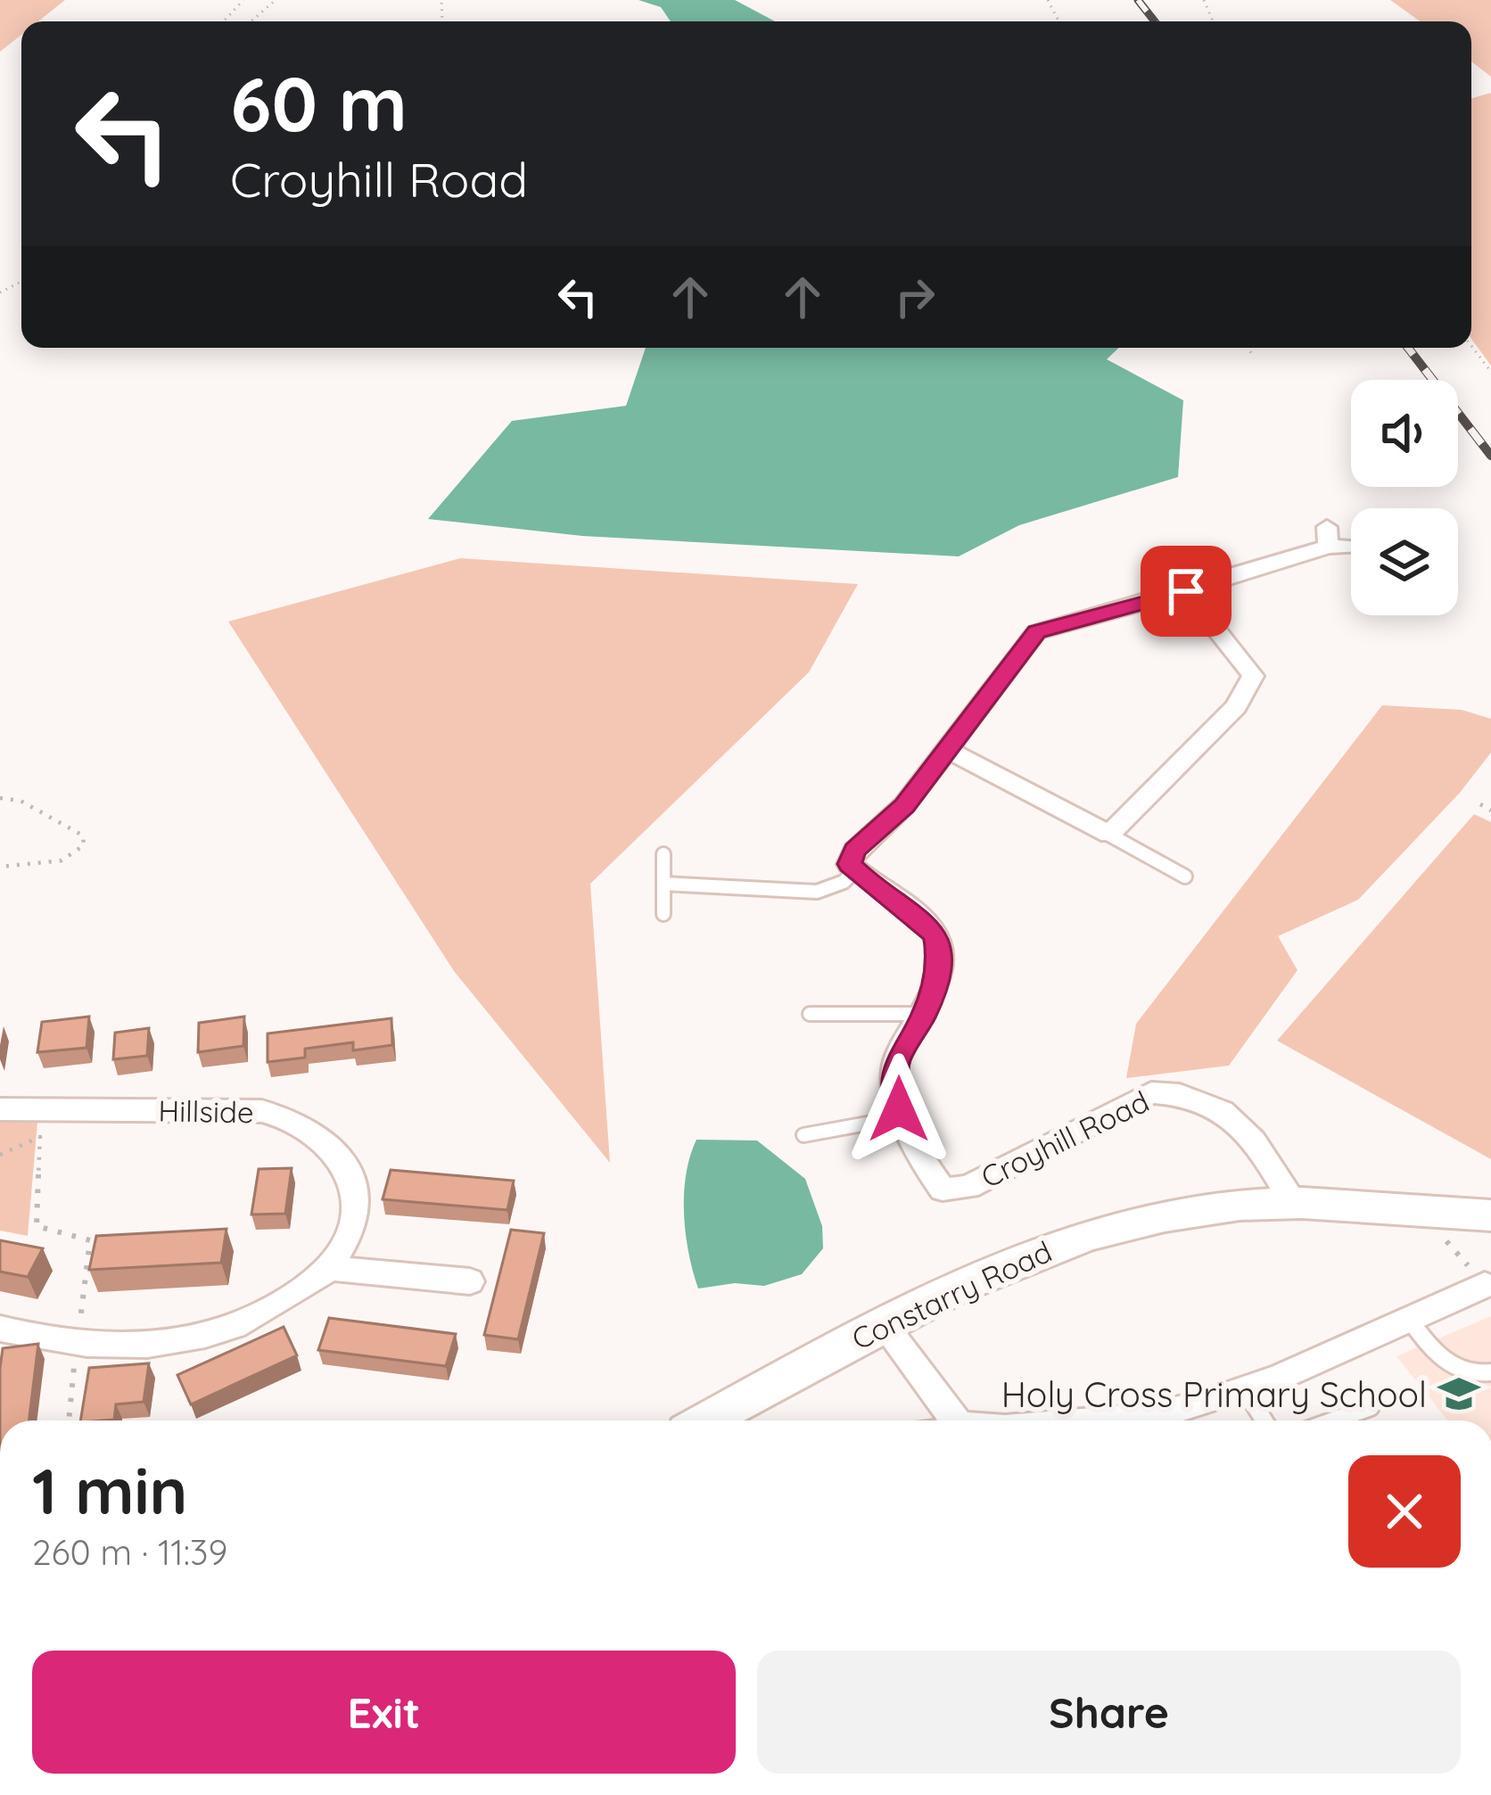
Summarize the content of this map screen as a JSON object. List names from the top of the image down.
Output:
{
  "streets": {
    "main road": ["Constarry Road"],
    "street": ["Hillside", "Croyhill Road"]
  },
  "crossings": [
    ["Croyhill Road", "Constarry Road"]
  ],
  "places": {
    "school or university": ["Holy Cross Primary School"]
  },
  "page": {
    "turn": ["60 m", "Croyhill Road"],
    "heading": ["1 min", "260 m · 11:39"],
    "buttons": ["Exit", "Share"]
  }
}
